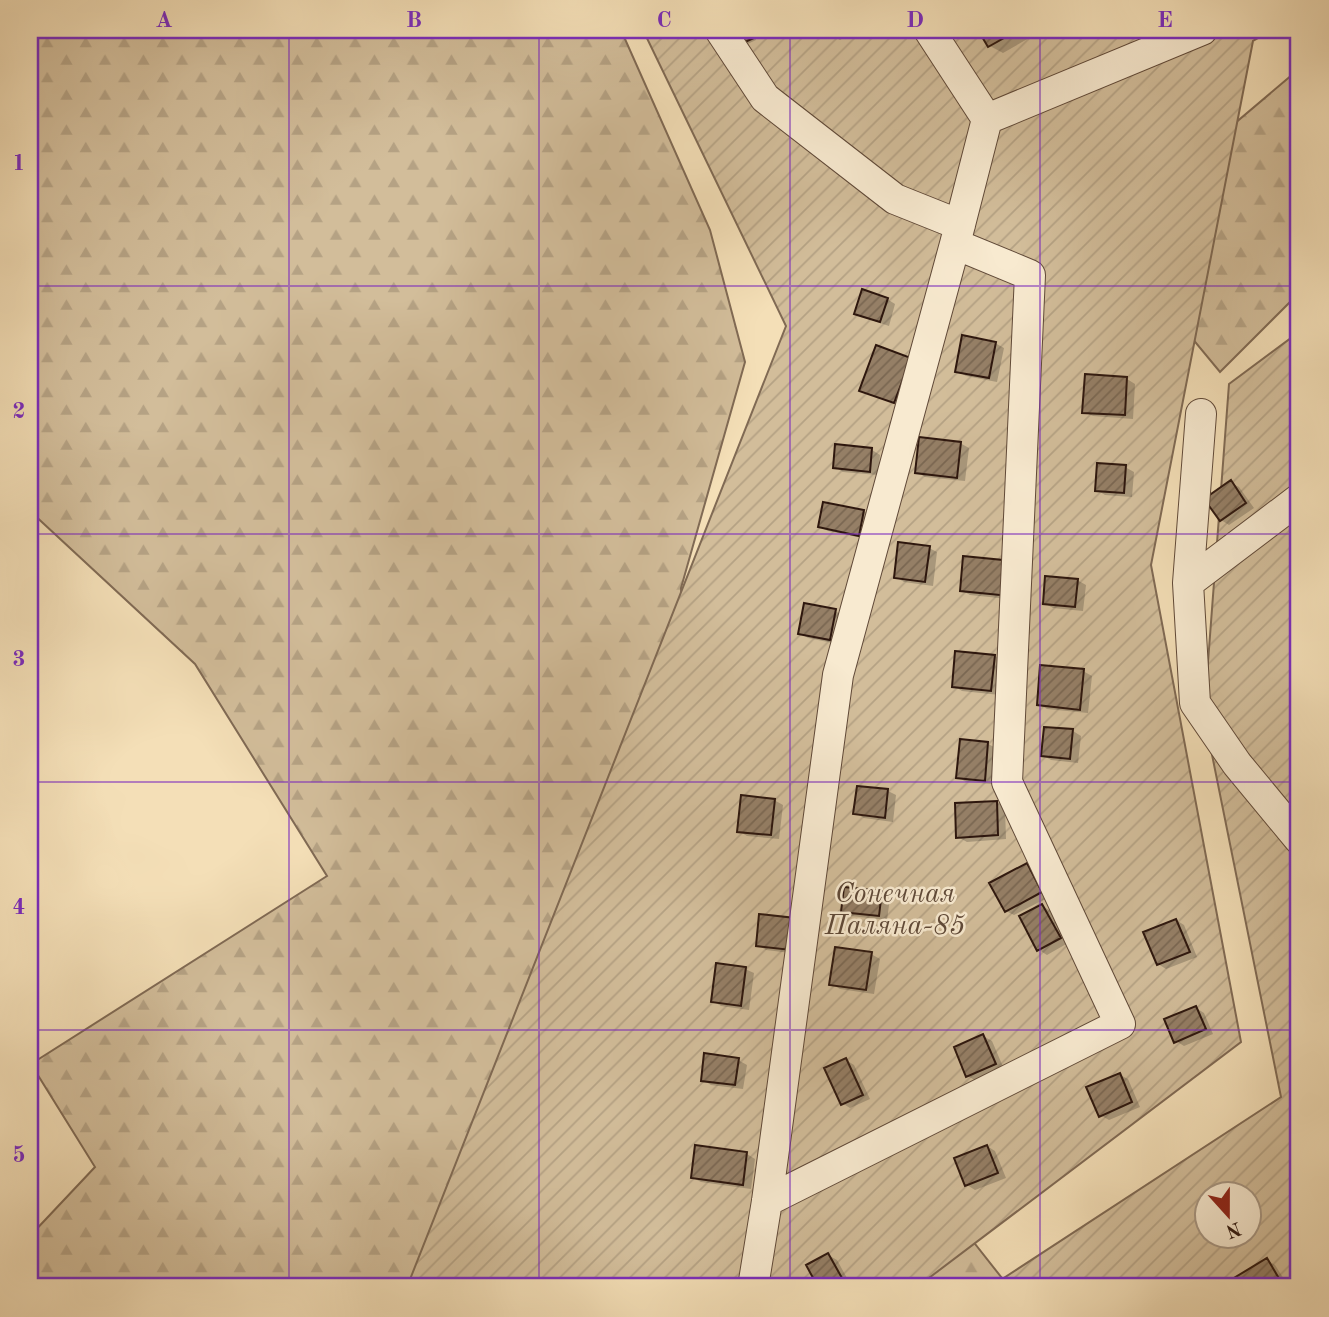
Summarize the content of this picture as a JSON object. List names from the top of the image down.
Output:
{
  "parks": ["Сонечная Паляна-85"],
  "north": "bottom",
  "grid": {
    "columns": [
      "A",
      "B",
      "C",
      "D",
      "E"
    ],
    "rows": [
      "1",
      "2",
      "3",
      "4",
      "5"
    ]
  }
}
